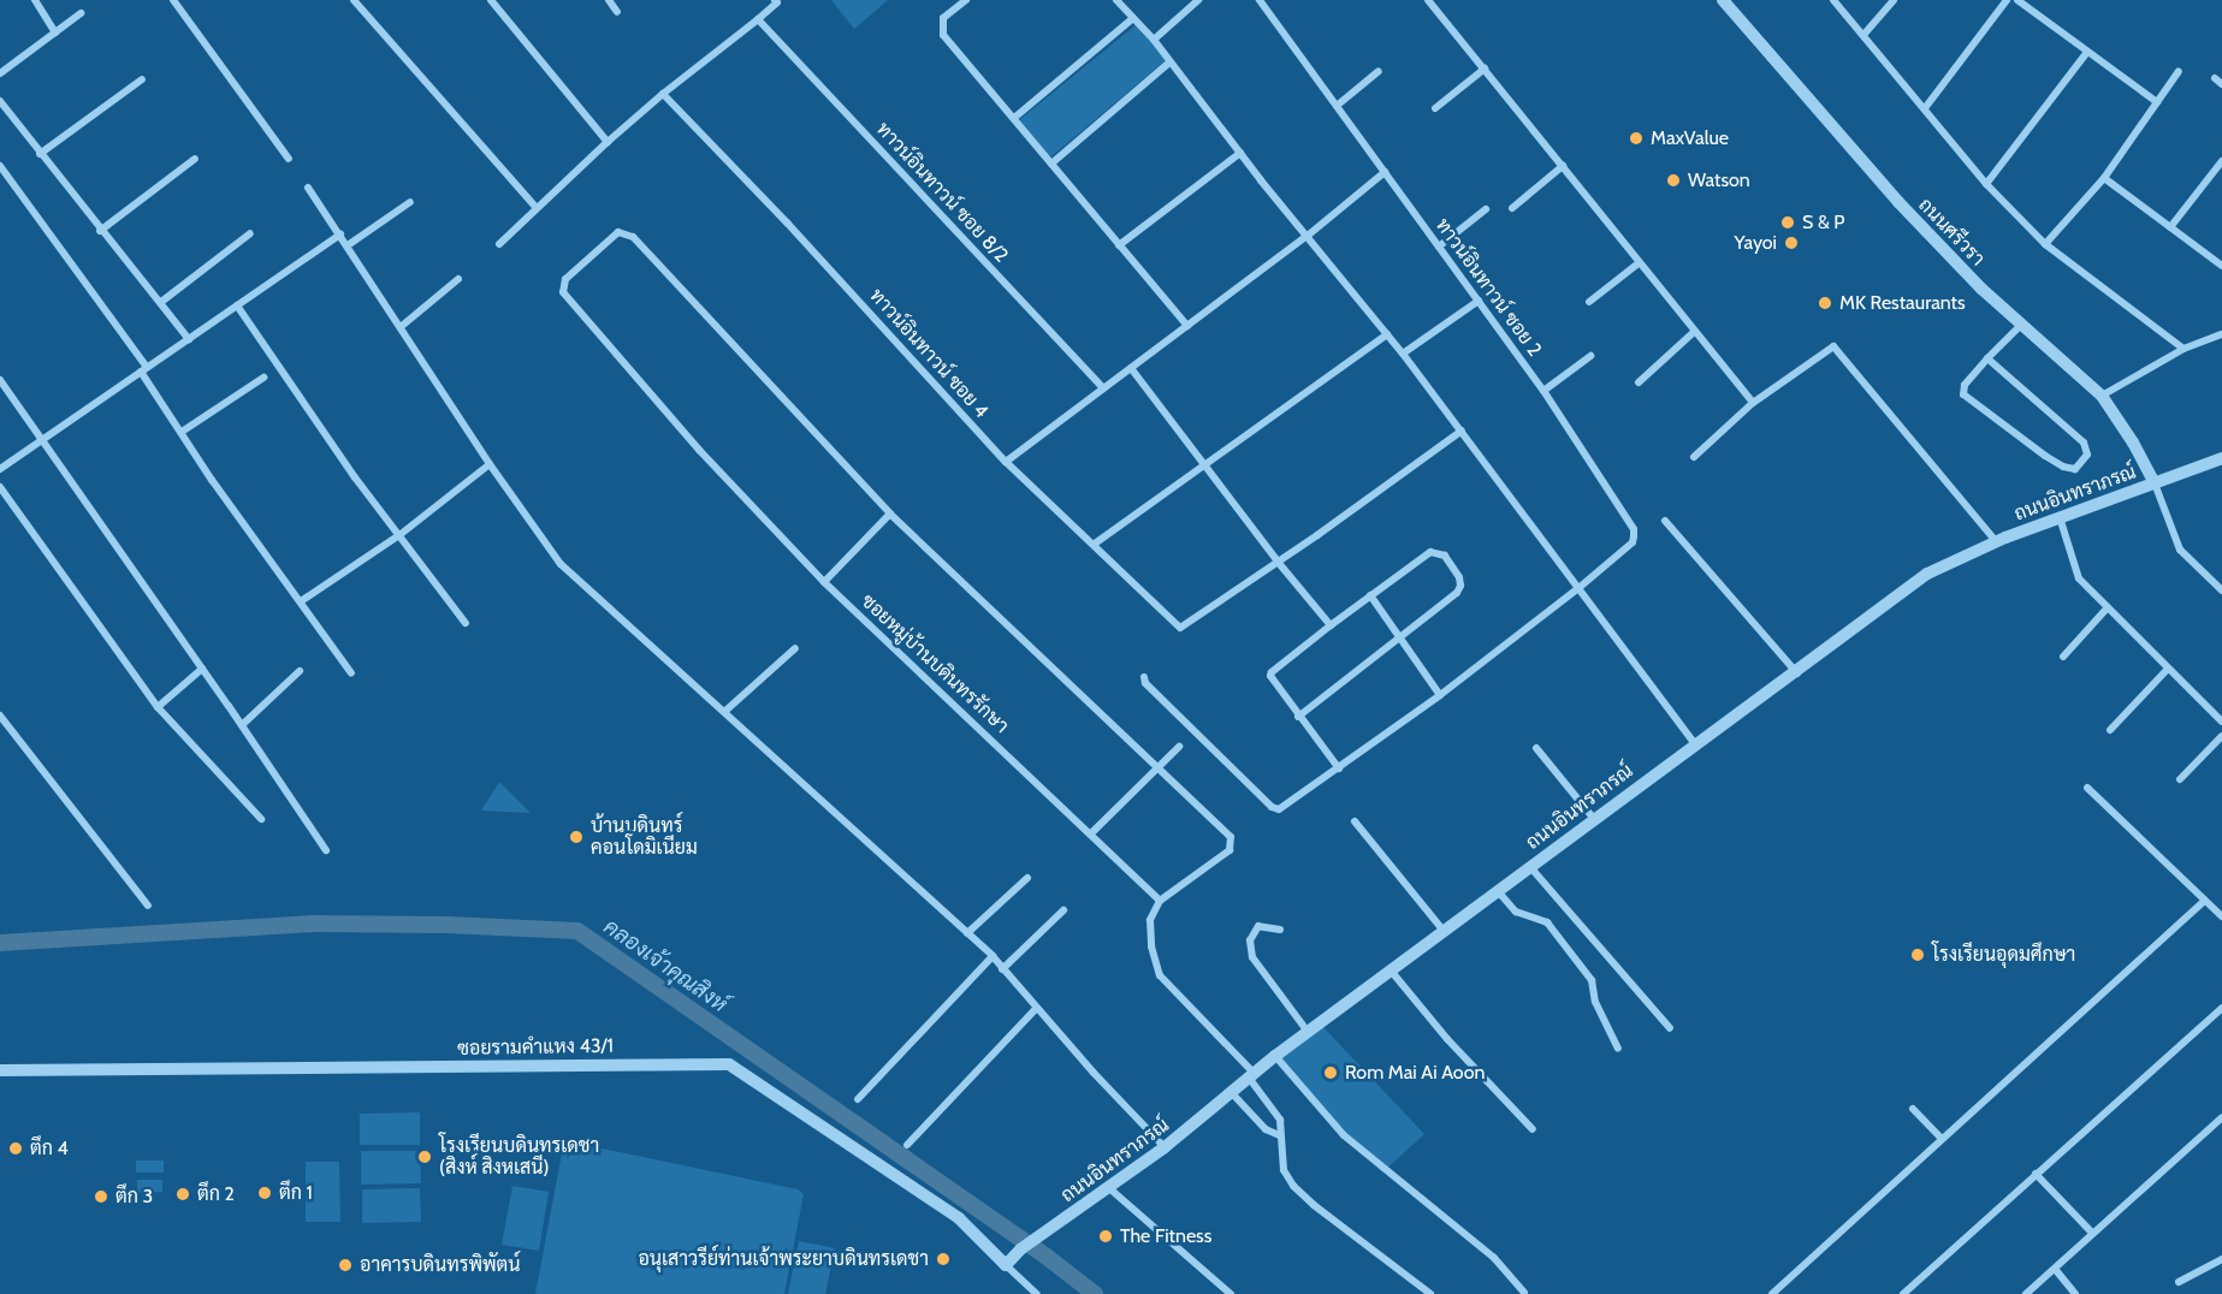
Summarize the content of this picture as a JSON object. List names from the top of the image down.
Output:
{
  "streets": {
    "street": [
      "ทาวน์อินทาวน์ ซอย 8/2",
      "ถนนศรีวรา",
      "ทาวน์อินทาวน์ ซอย 2",
      "ทาวน์อินทาวน์ ซอย 4",
      "ถนนอินทราภรณ์",
      "ซอยหมู่บ้านบดินทรรักษา",
      "ซอยรามคำแหง 43/1"
    ]
  },
  "crossings": [
    ["ถนนศรีวรา", "ถนนอินทราภรณ์"],
    ["ถนนอินทราภรณ์", "ซอยรามคำแหง 43/1"]
  ],
  "water": ["คลองเจ้าคุณสิงห์"],
  "places": [
    "MaxValue",
    "Watson",
    "S & P",
    "Yayoi",
    "MK Restaurants",
    "บ้านบดินทร์ คอนโดมิเนียม",
    "โรงเรียนอุดมศึกษา",
    "Rom Mai Ai Aoon",
    "ตึก 4",
    "โรงเรียนบดินทรเดชา (สิงห์ สิงหเสนี)",
    "ตึก 1",
    "ตึก 2",
    "ตึก 3",
    "The Fitness",
    "อนุเสาวรีย์ท่านเจ้าพระยาบดินทรเดชา",
    "อาคารบดินทรพิพัตน์"
  ]
}
